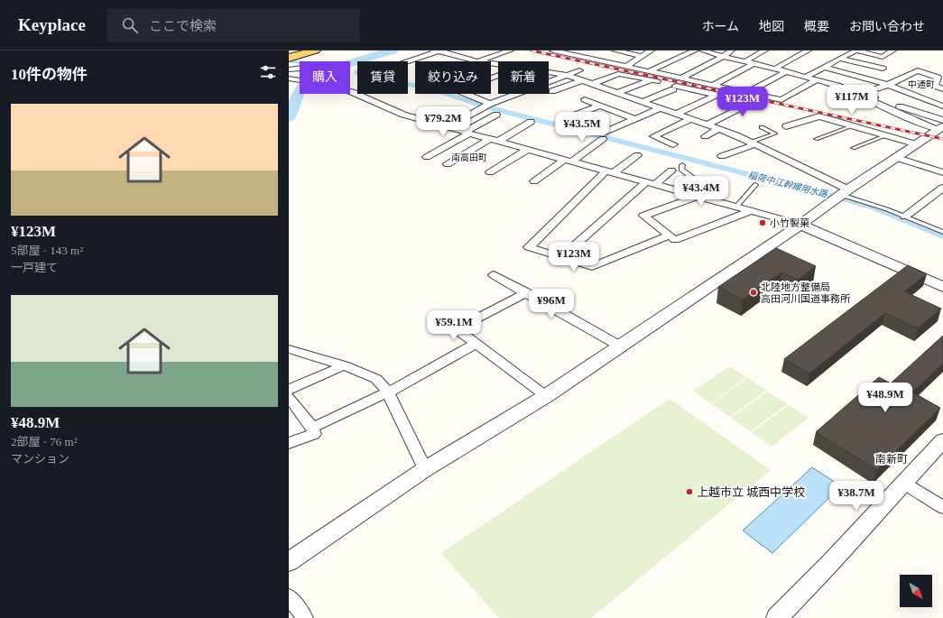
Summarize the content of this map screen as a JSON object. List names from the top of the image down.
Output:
{
  "districts": ["中通町", "南高田町", "南新町"],
  "water": ["稲荷中江幹線用水路"],
  "places": ["小竹製菓", "北陸地方整備局 高田河川国道事務所", "上越市立 城西中学校"],
  "north": "bottom right",
  "page": {
    "header": "Keyplace",
    "search": "ここで検索",
    "nav": [
      "ホーム",
      "地図",
      "概要",
      "お問い合わせ"
    ],
    "heading": "10件の物件",
    "chip": [
      "購入",
      "賃貸",
      "絞り込み",
      "新着"
    ],
    "price": [
      "¥117M",
      "¥123M",
      "¥79.2M",
      "¥43.5M",
      "¥43.4M",
      "¥123M",
      "¥96M",
      "¥59.1M",
      "¥48.9M",
      "¥38.7M"
    ],
    "list": [
      {
        "name": "¥123M",
        "note": "5部屋 · 143 m² · 一戸建て"
      },
      {
        "name": "¥48.9M",
        "note": "2部屋 · 76 m² · マンション"
      }
    ]
  }
}
